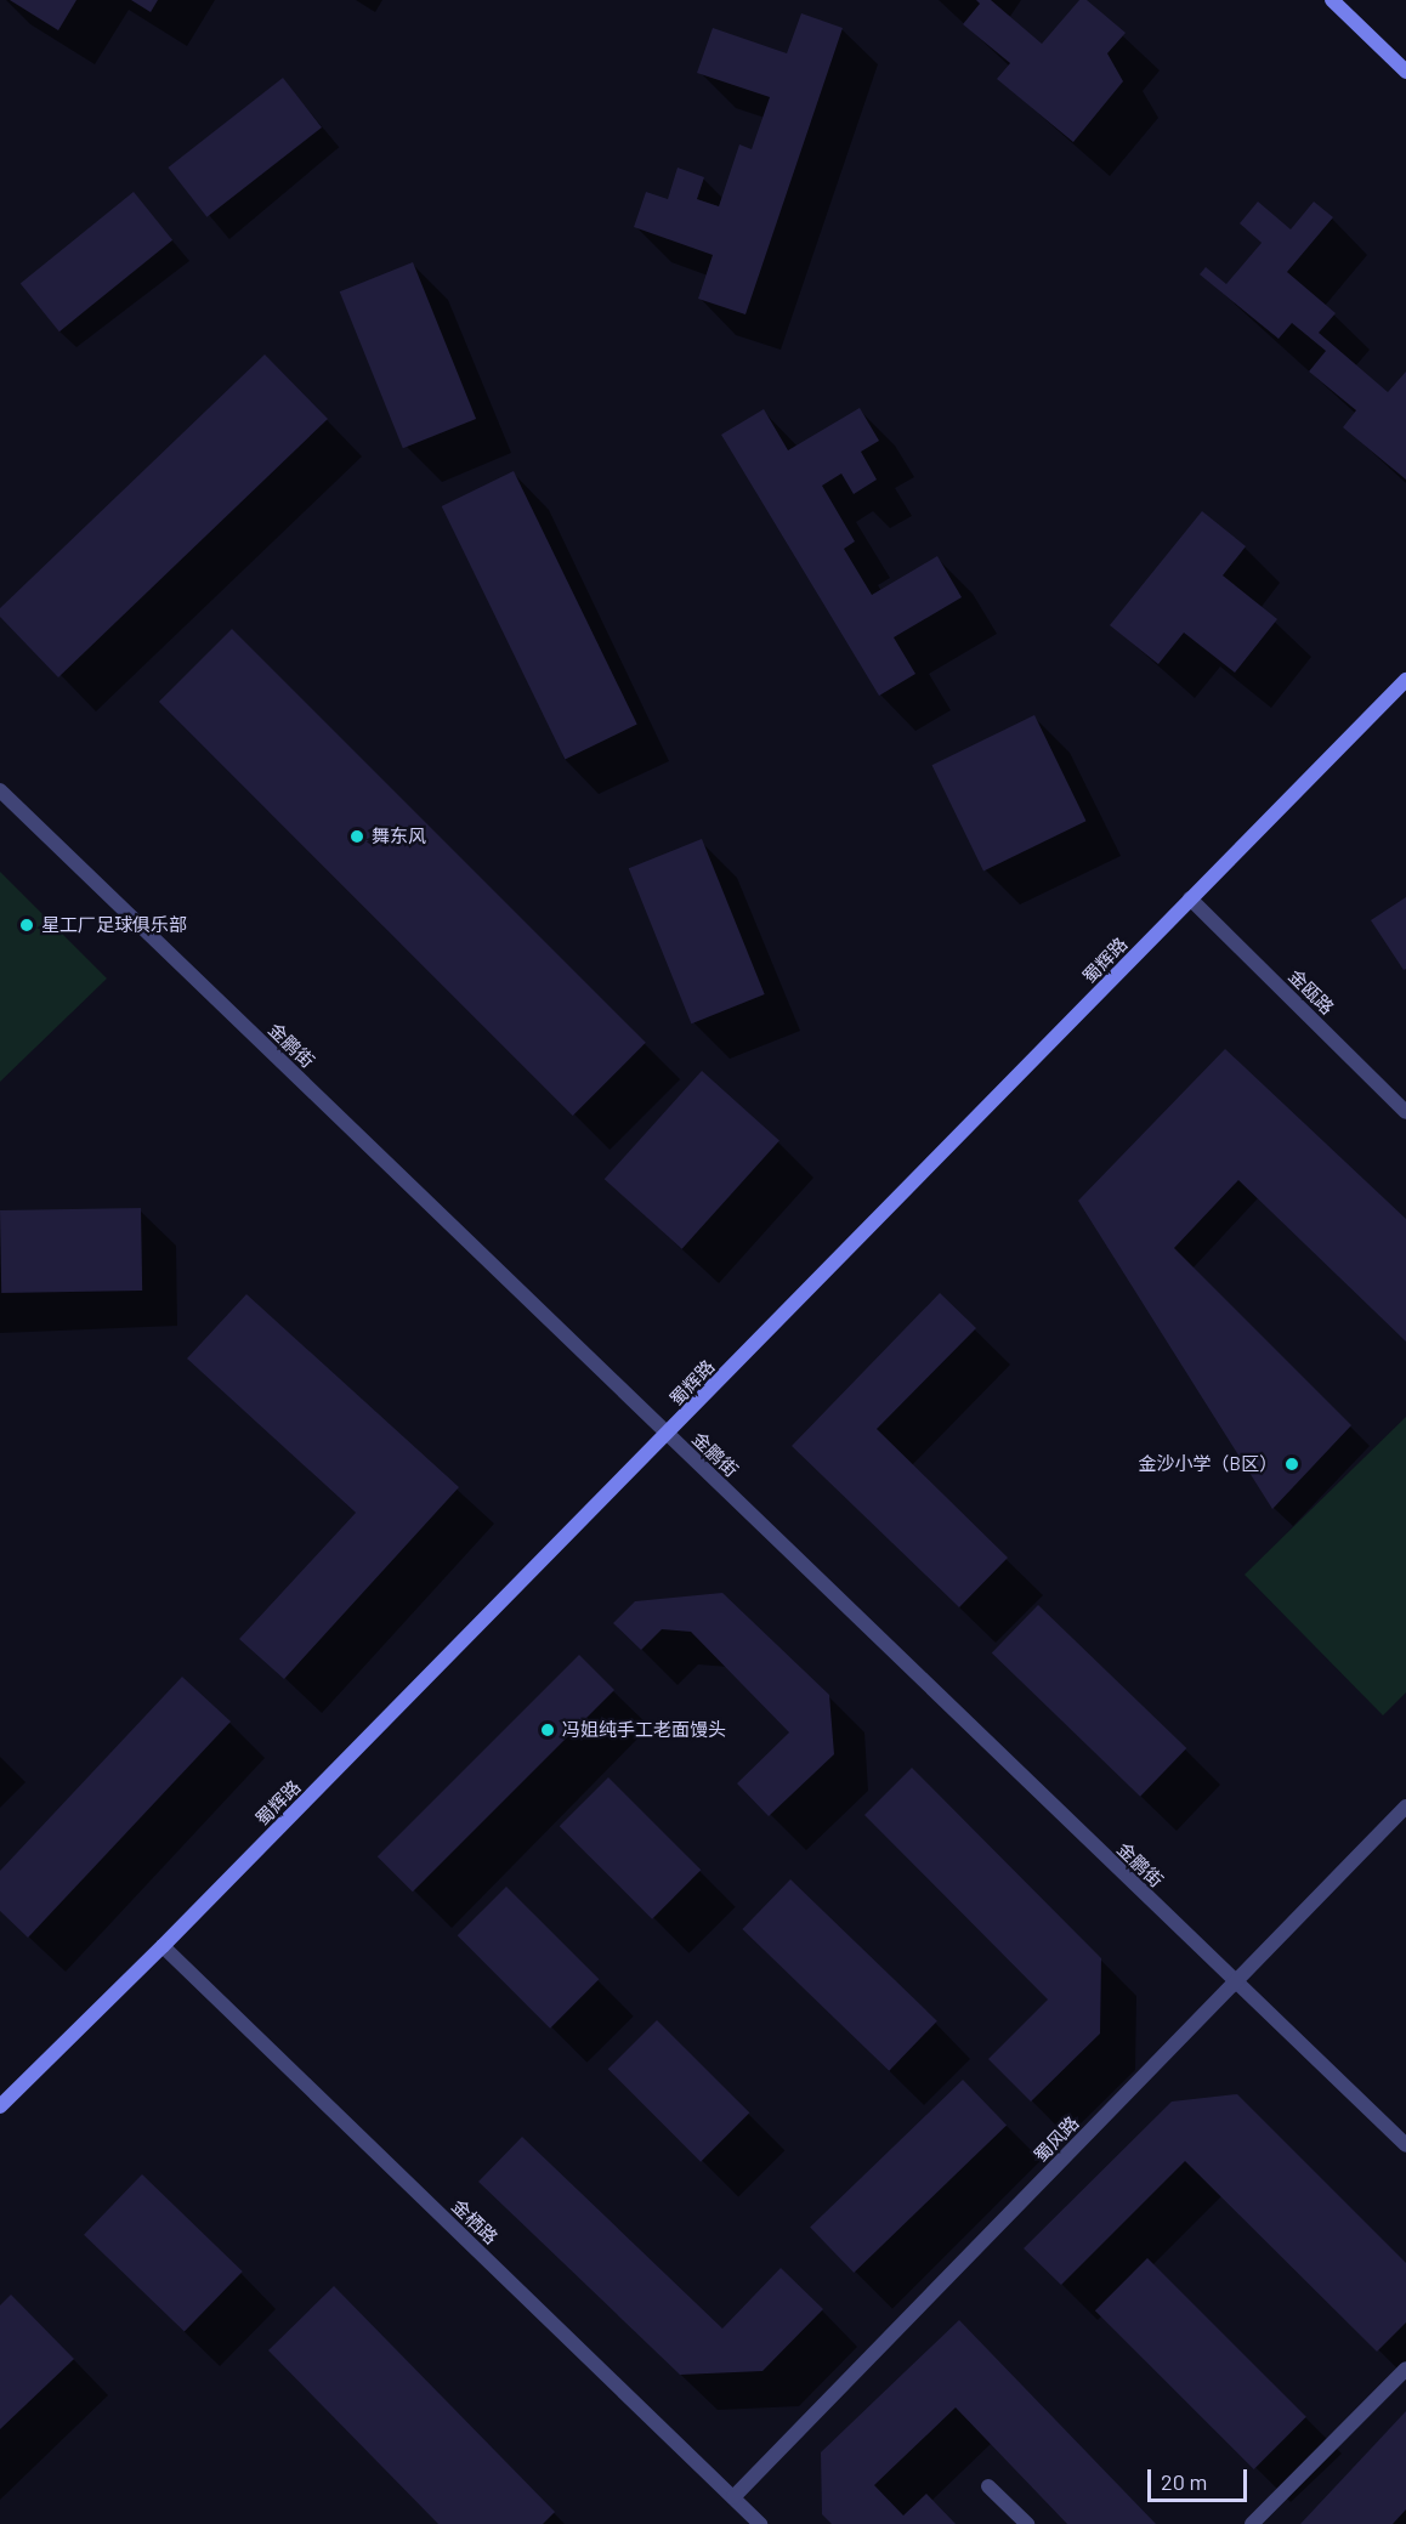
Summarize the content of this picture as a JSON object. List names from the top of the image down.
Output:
{
  "streets": {
    "street": [
      "蜀辉路",
      "金瓯路",
      "金鹏街",
      "蜀风路",
      "金栖路"
    ]
  },
  "crossings": [
    ["蜀辉路", "金瓯路"],
    ["蜀辉路", "金鹏街"],
    ["蜀辉路", "金栖路"],
    ["金鹏街", "蜀风路"],
    ["蜀风路", "金栖路"]
  ],
  "places": [
    "舞东风",
    "星工厂足球俱乐部",
    "金沙小学（B区）",
    "冯姐纯手工老面馒头"
  ],
  "scale_bar": "20 m"
}
